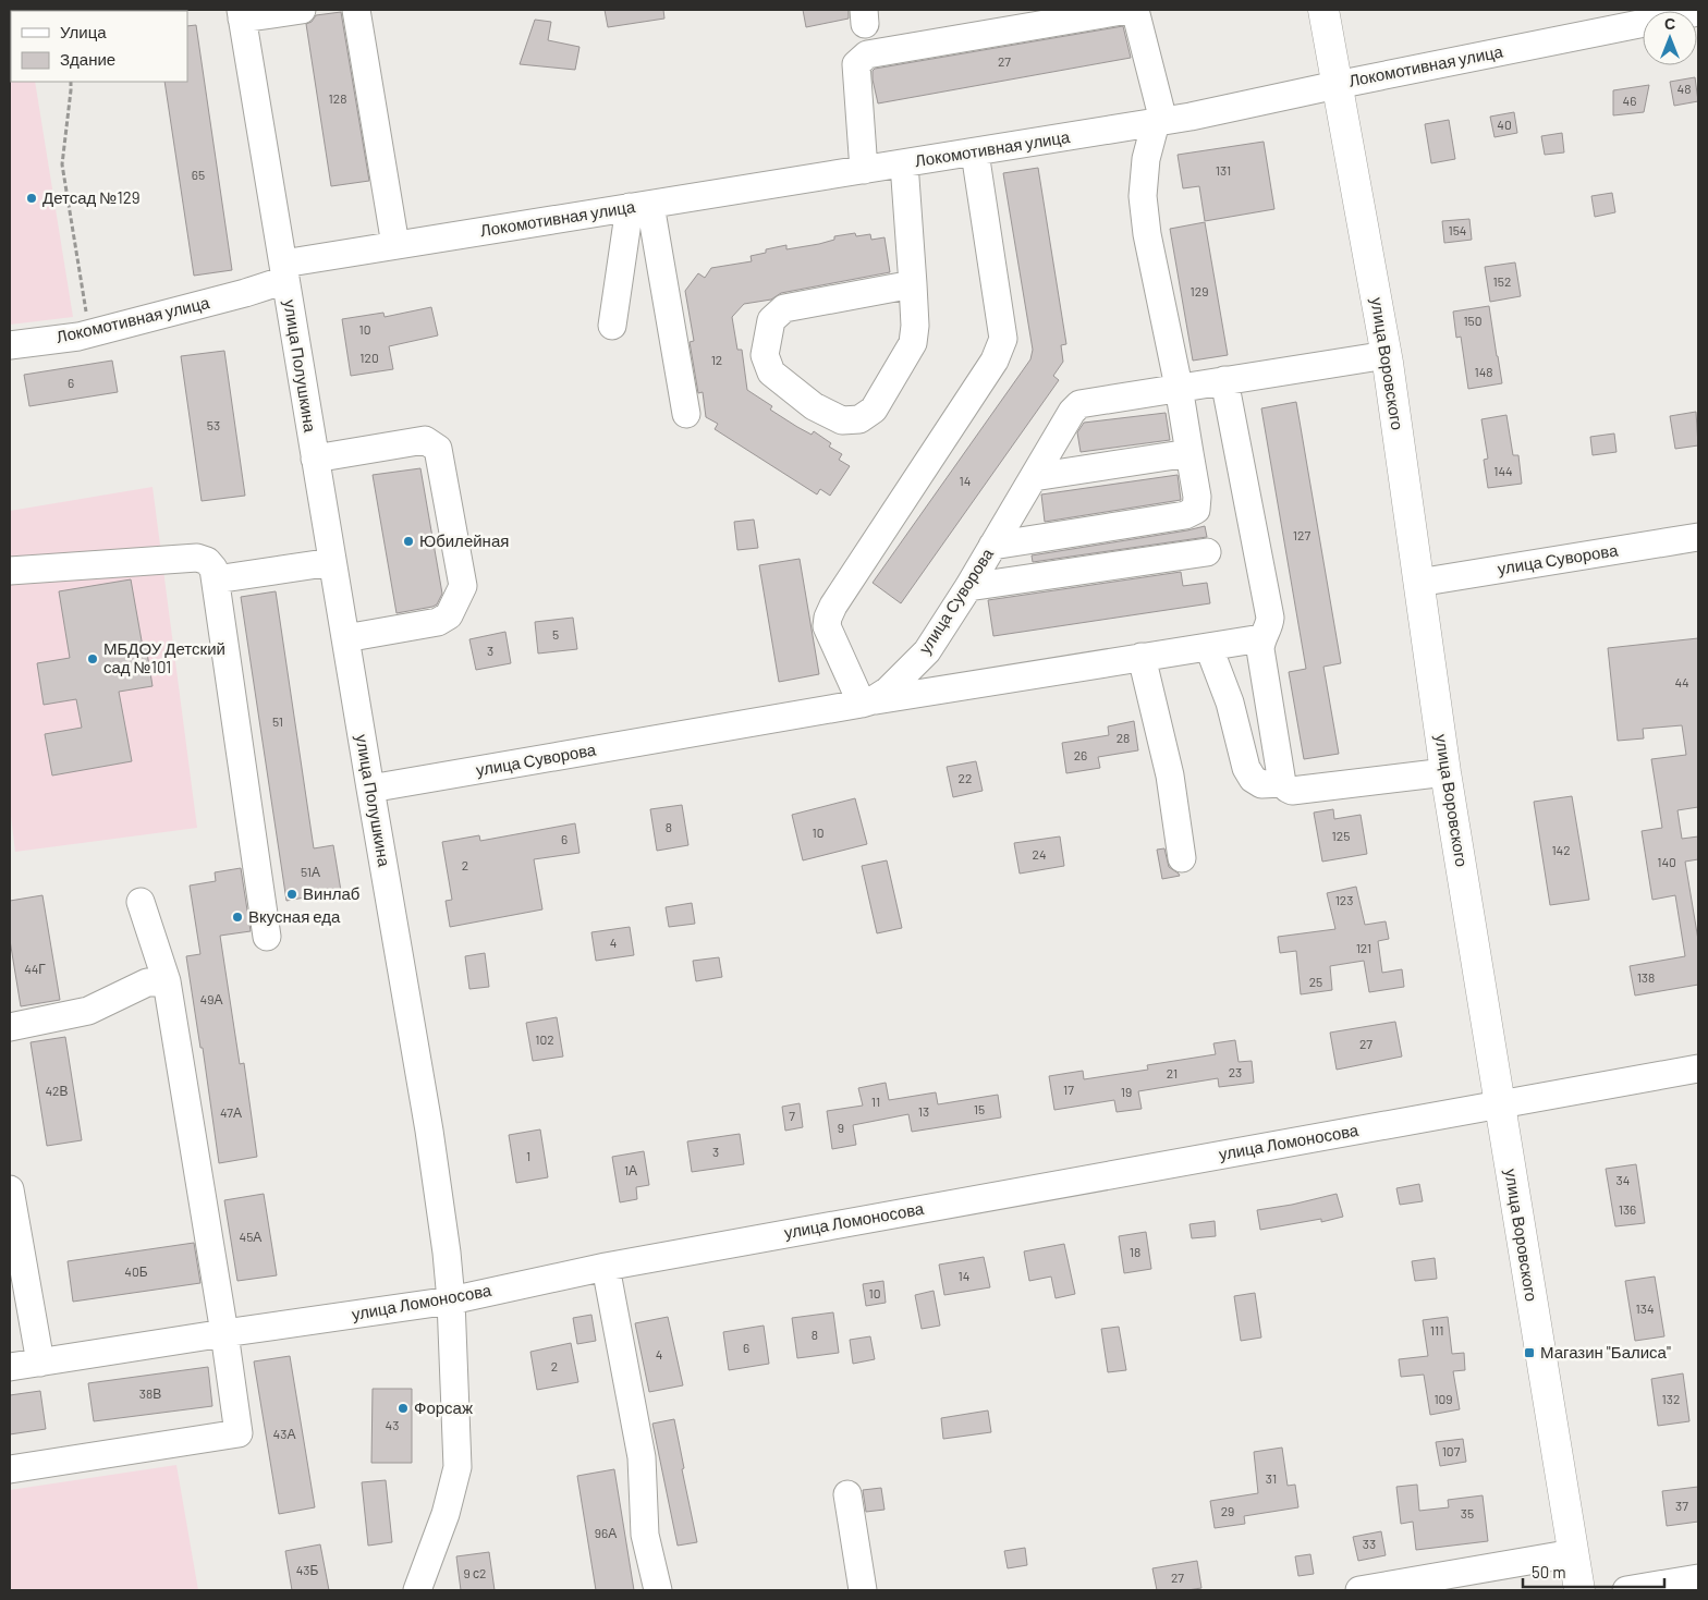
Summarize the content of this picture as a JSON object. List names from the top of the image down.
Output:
{
  "streets": {
    "main road": ["улица Воровского"],
    "street": [
      "Локомотивная улица",
      "улица Полушкина",
      "улица Суворова",
      "улица Ломоносова"
    ]
  },
  "crossings": [
    ["Локомотивная улица", "улица Воровского"],
    ["Локомотивная улица", "улица Полушкина"],
    ["улица Воровского", "улица Суворова"],
    ["улица Воровского", "улица Ломоносова"],
    ["улица Полушкина", "улица Суворова"],
    ["улица Полушкина", "улица Ломоносова"]
  ],
  "places": {
    "other": [
      "Детсад №129",
      "Юбилейная",
      "МБДОУ Детский сад №101",
      "Винлаб",
      "Вкусная еда",
      "Форсаж"
    ],
    "transit": ["Магазин \"Балиса\""]
  },
  "house_numbers": [
    "27",
    "48",
    "128",
    "46",
    "40",
    "131",
    "65",
    "154",
    "152",
    "129",
    "150",
    "10",
    "120",
    "12",
    "148",
    "6",
    "53",
    "144",
    "14",
    "127",
    "5",
    "3",
    "44",
    "51",
    "28",
    "26",
    "22",
    "8",
    "10",
    "125",
    "6",
    "142",
    "24",
    "140",
    "2",
    "51А",
    "123",
    "4",
    "121",
    "44Г",
    "138",
    "25",
    "49А",
    "102",
    "27",
    "23",
    "21",
    "17",
    "42В",
    "19",
    "11",
    "15",
    "13",
    "47А",
    "7",
    "9",
    "3",
    "1",
    "1А",
    "34",
    "136",
    "45А",
    "18",
    "40Б",
    "14",
    "10",
    "134",
    "111",
    "8",
    "6",
    "4",
    "2",
    "38В",
    "109",
    "132",
    "43",
    "43А",
    "107",
    "31",
    "37",
    "29",
    "35",
    "96А",
    "33",
    "43Б",
    "9 с2",
    "27"
  ],
  "legend": ["Улица", "Здание"],
  "scale_bar": "50 m",
  "north": "top"
}
